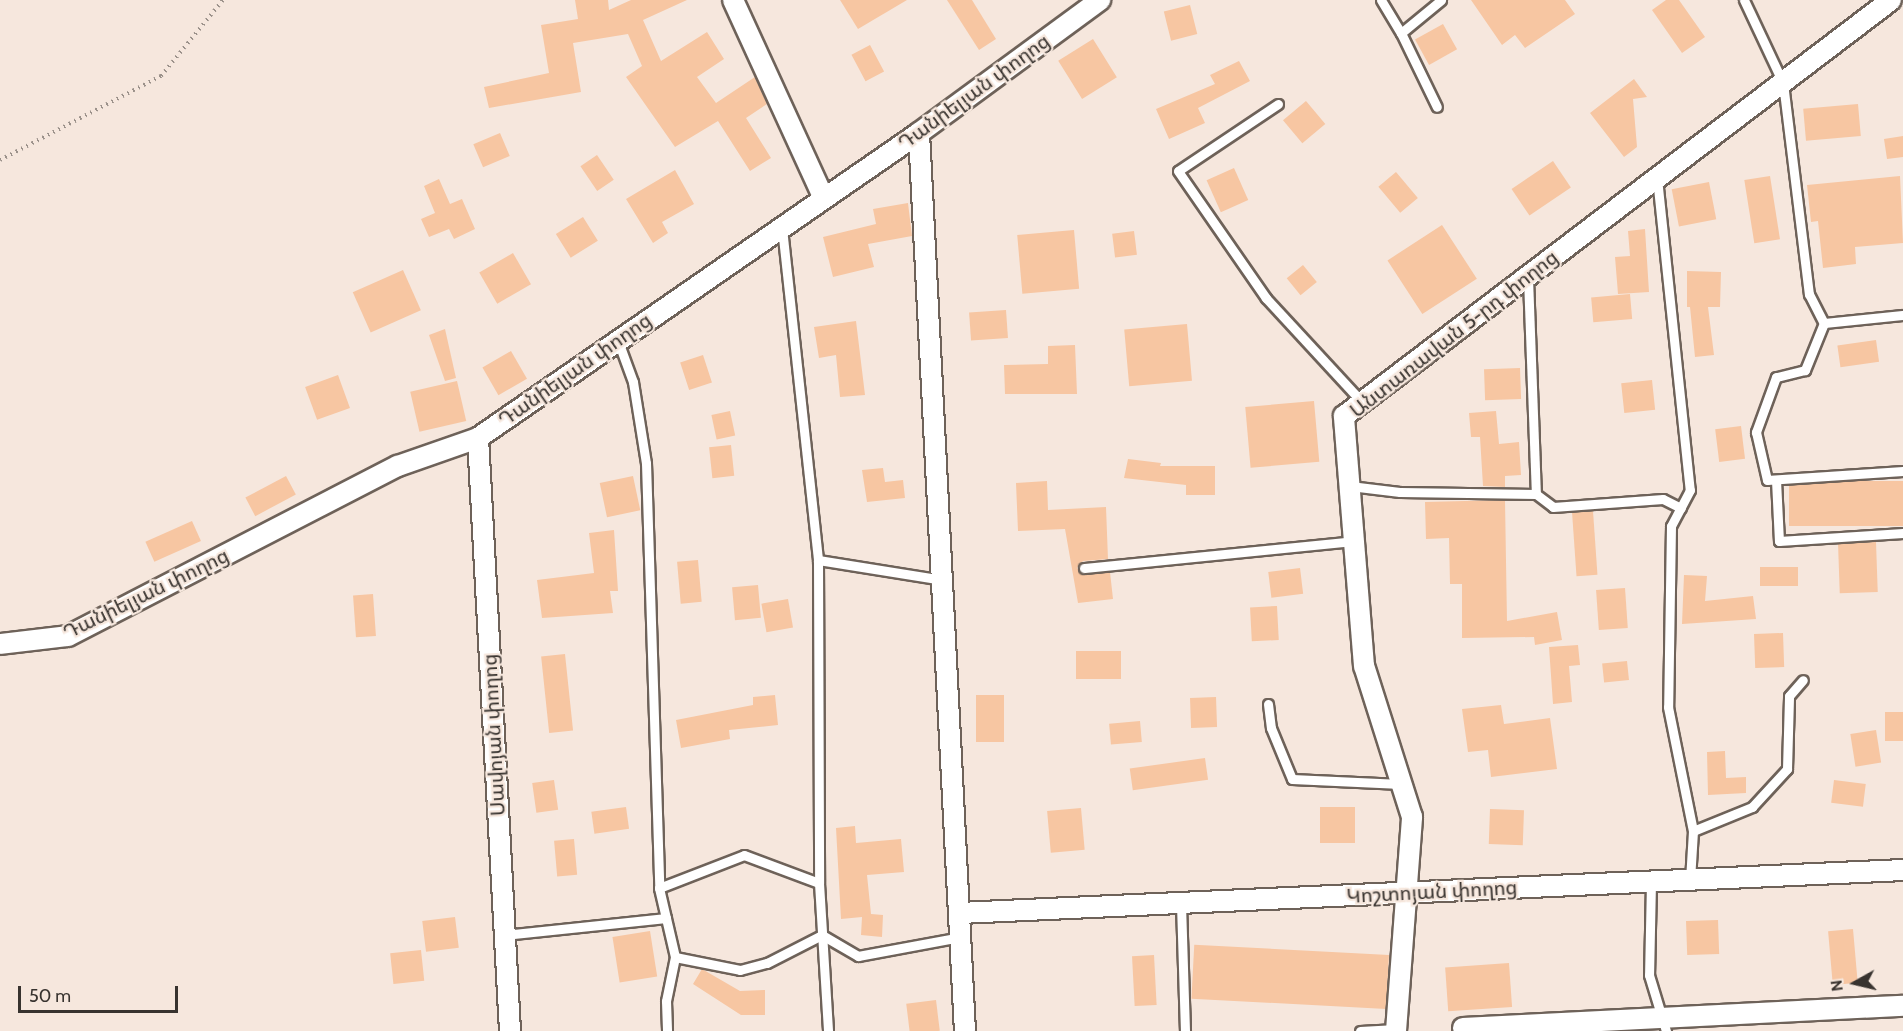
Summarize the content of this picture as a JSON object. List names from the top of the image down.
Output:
{
  "streets": {
    "street": [
      "Դանիելյան փողոց",
      "Անտառավան 5-րդ փողոց",
      "Սավոյան փողոց",
      "Կոշտոյան փողոց"
    ]
  },
  "crossings": [
    ["Դանիելյան փողոց", "Սավոյան փողոց"],
    ["Անտառավան 5-րդ փողոց", "Կոշտոյան փողոց"]
  ],
  "scale_bar": "50 m",
  "north": "left"
}
